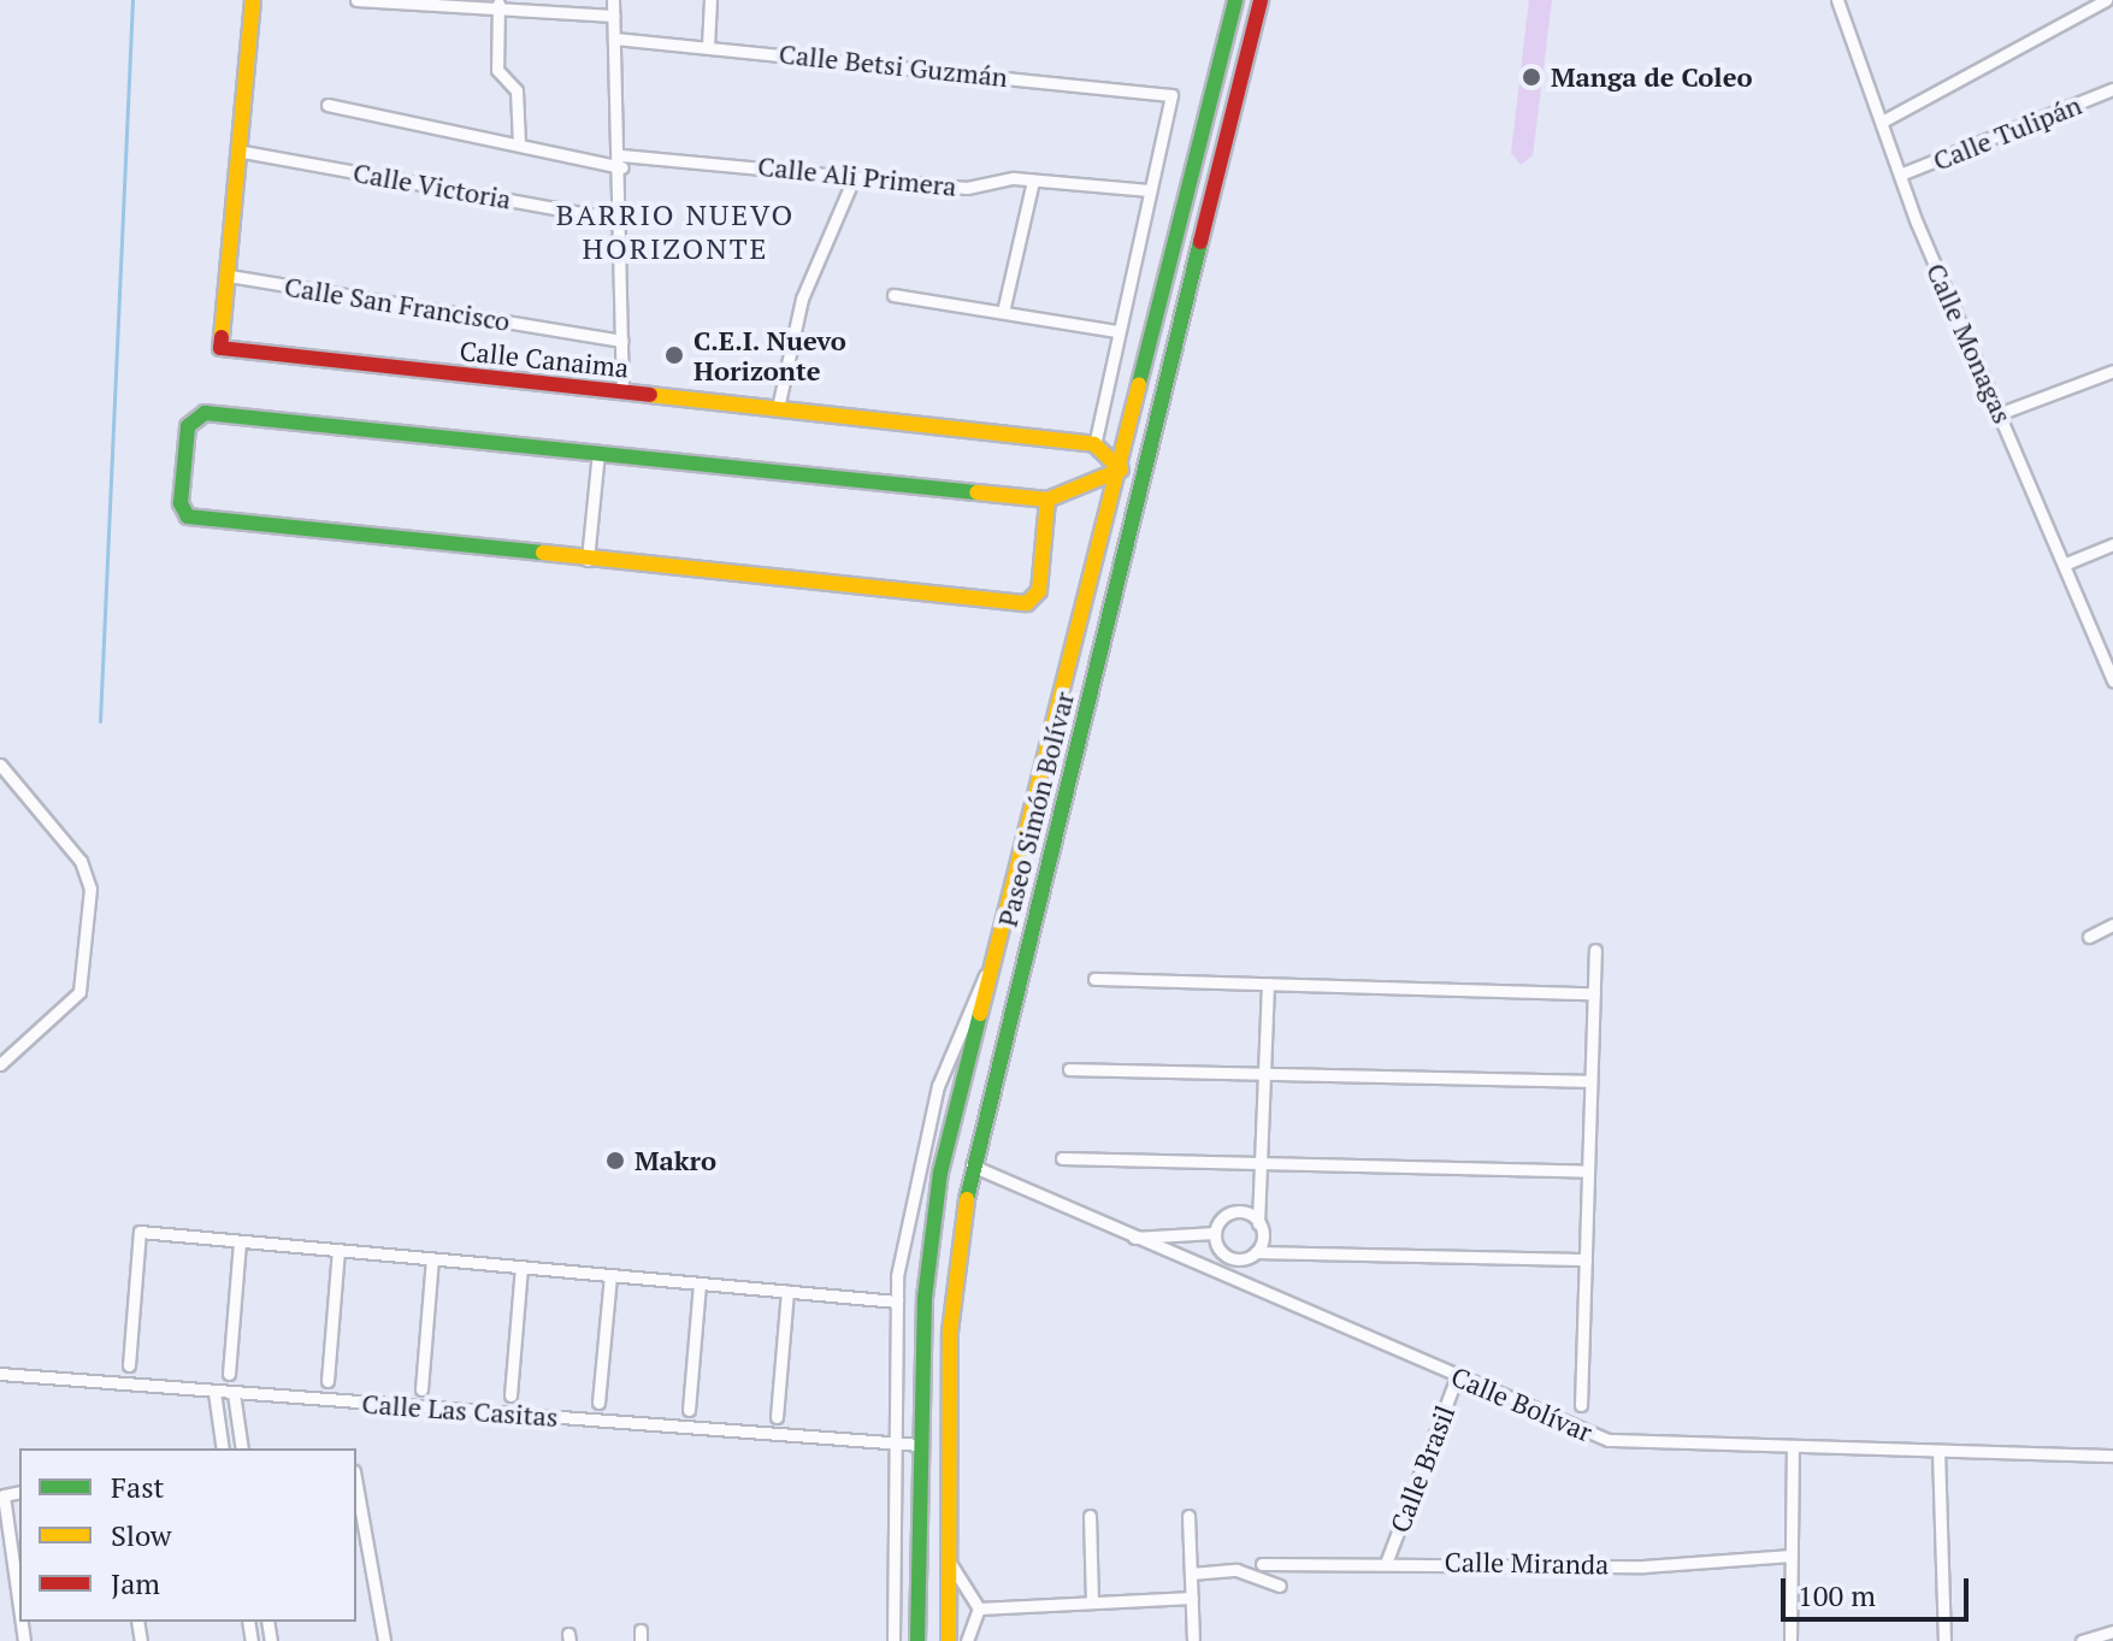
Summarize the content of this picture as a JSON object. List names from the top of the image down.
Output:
{
  "streets": {
    "main road": ["Calle Canaima", "Paseo Simón Bolívar"],
    "street": [
      "Calle Betsi Guzmán",
      "Calle Tulipán",
      "Calle Ali Primera",
      "Calle Victoria",
      "Calle San Francisco",
      "Calle Monagas",
      "Calle Bolívar",
      "Calle Las Casitas",
      "Calle Brasil",
      "Calle Miranda"
    ]
  },
  "crossings": [
    ["Calle Betsi Guzmán", "Calle Ali Primera"],
    ["Calle Tulipán", "Calle Monagas"],
    ["Calle San Francisco", "Calle Canaima"],
    ["Paseo Simón Bolívar", "Calle Bolívar"],
    ["Paseo Simón Bolívar", "Calle Las Casitas"],
    ["Calle Bolívar", "Calle Brasil"],
    ["Calle Brasil", "Calle Miranda"]
  ],
  "districts": ["BARRIO NUEVO HORIZONTE"],
  "places": ["Manga de Coleo", "C.E.I. Nuevo Horizonte", "Makro"],
  "legend": ["Fast", "Slow", "Jam"],
  "scale_bar": "100 m"
}
